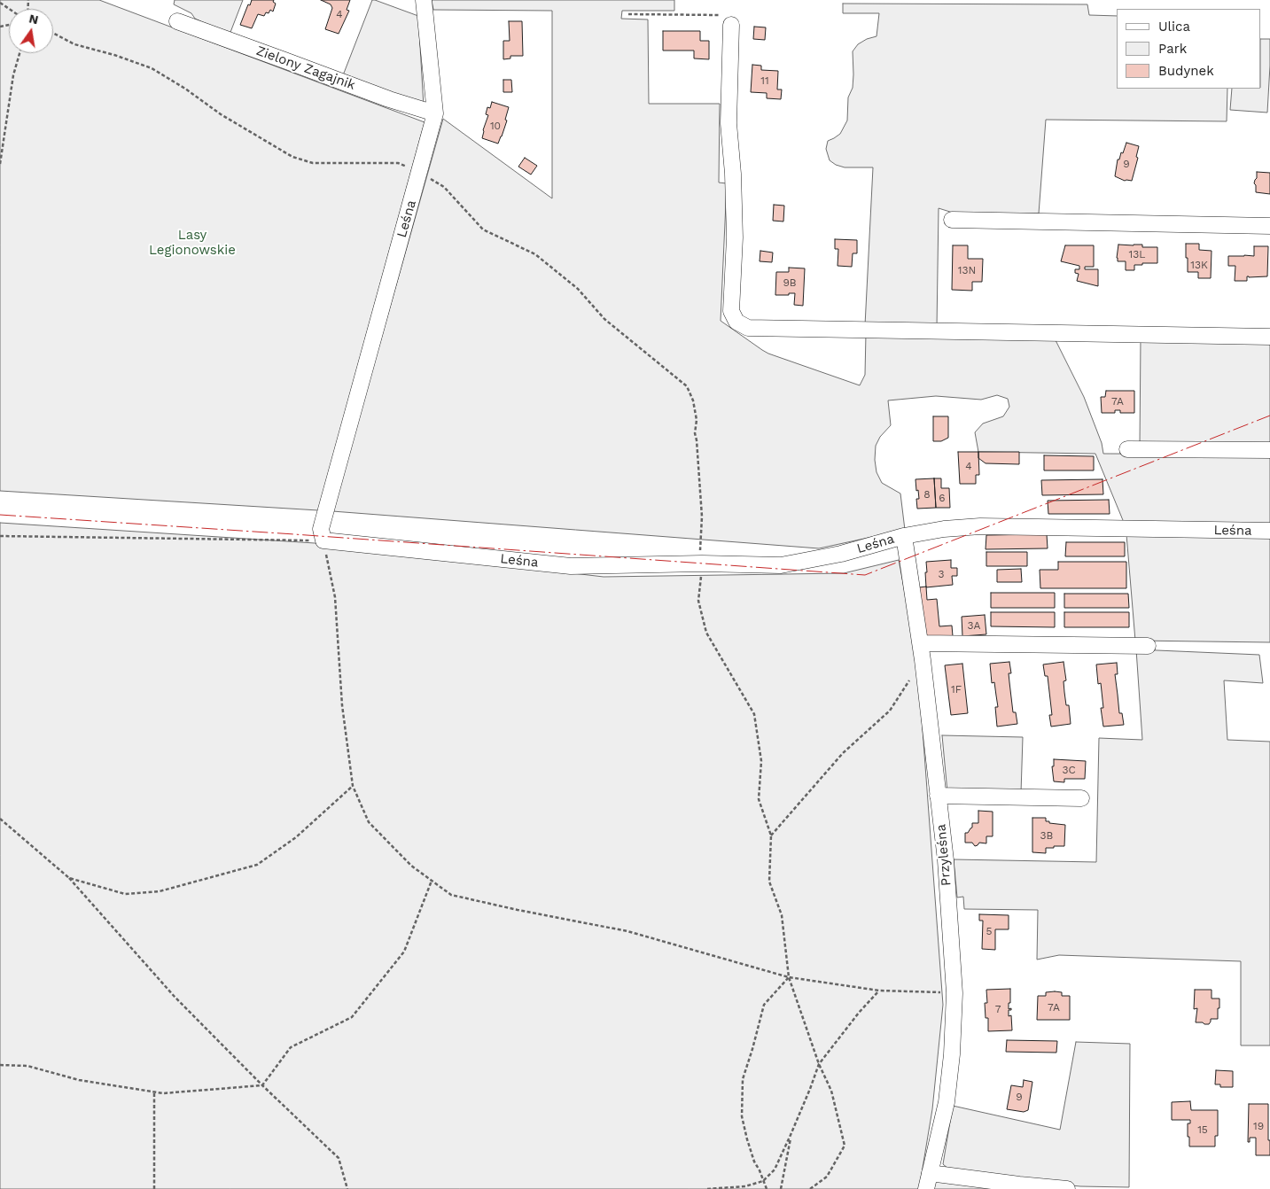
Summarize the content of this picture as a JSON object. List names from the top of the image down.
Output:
{
  "streets": {
    "street": ["Zielony Zagajnik", "Leśna", "Przyleśna"]
  },
  "crossings": [
    ["Zielony Zagajnik", "Leśna"],
    ["Leśna", "Przyleśna"]
  ],
  "parks": ["Lasy Legionowskie"],
  "house_numbers": [
    "4",
    "11",
    "10",
    "9",
    "13L",
    "13K",
    "13N",
    "9B",
    "7A",
    "4",
    "8",
    "6",
    "3",
    "3A",
    "1F",
    "3C",
    "3B",
    "5",
    "7A",
    "7",
    "9",
    "19",
    "15"
  ],
  "legend": ["Ulica", "Park", "Budynek"],
  "north": "top"
}
